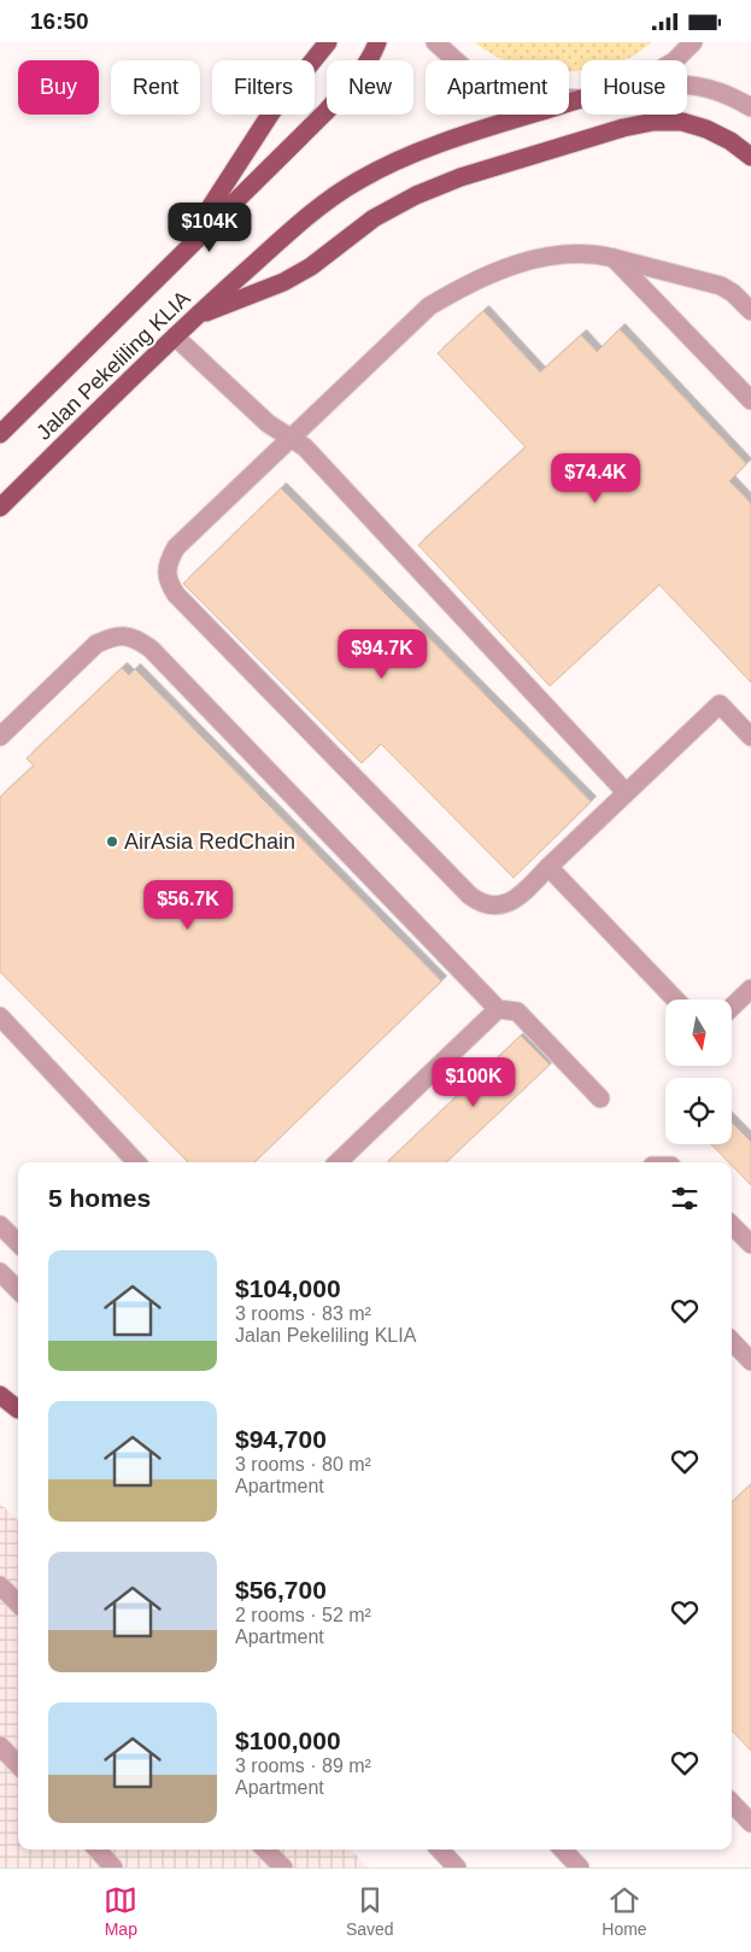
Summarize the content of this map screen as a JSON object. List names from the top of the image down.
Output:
{
  "streets": {
    "main road": ["Jalan Pekeliling KLIA"]
  },
  "places": ["AirAsia RedChain"],
  "north": "bottom",
  "page": {
    "status": "16:50",
    "chip": [
      "Buy",
      "Rent",
      "Filters",
      "New",
      "Apartment",
      "House"
    ],
    "price": [
      "$104K",
      "$74.4K",
      "$94.7K",
      "$56.7K",
      "$100K"
    ],
    "heading": "5 homes",
    "list": [
      {
        "name": "$104,000",
        "note": "3 rooms · 83 m² · Jalan Pekeliling KLIA"
      },
      {
        "name": "$94,700",
        "note": "3 rooms · 80 m² · Apartment"
      },
      {
        "name": "$56,700",
        "note": "2 rooms · 52 m² · Apartment"
      },
      {
        "name": "$100,000",
        "note": "3 rooms · 89 m² · Apartment"
      }
    ],
    "tabs": ["Map", "Saved", "Home"]
  }
}
